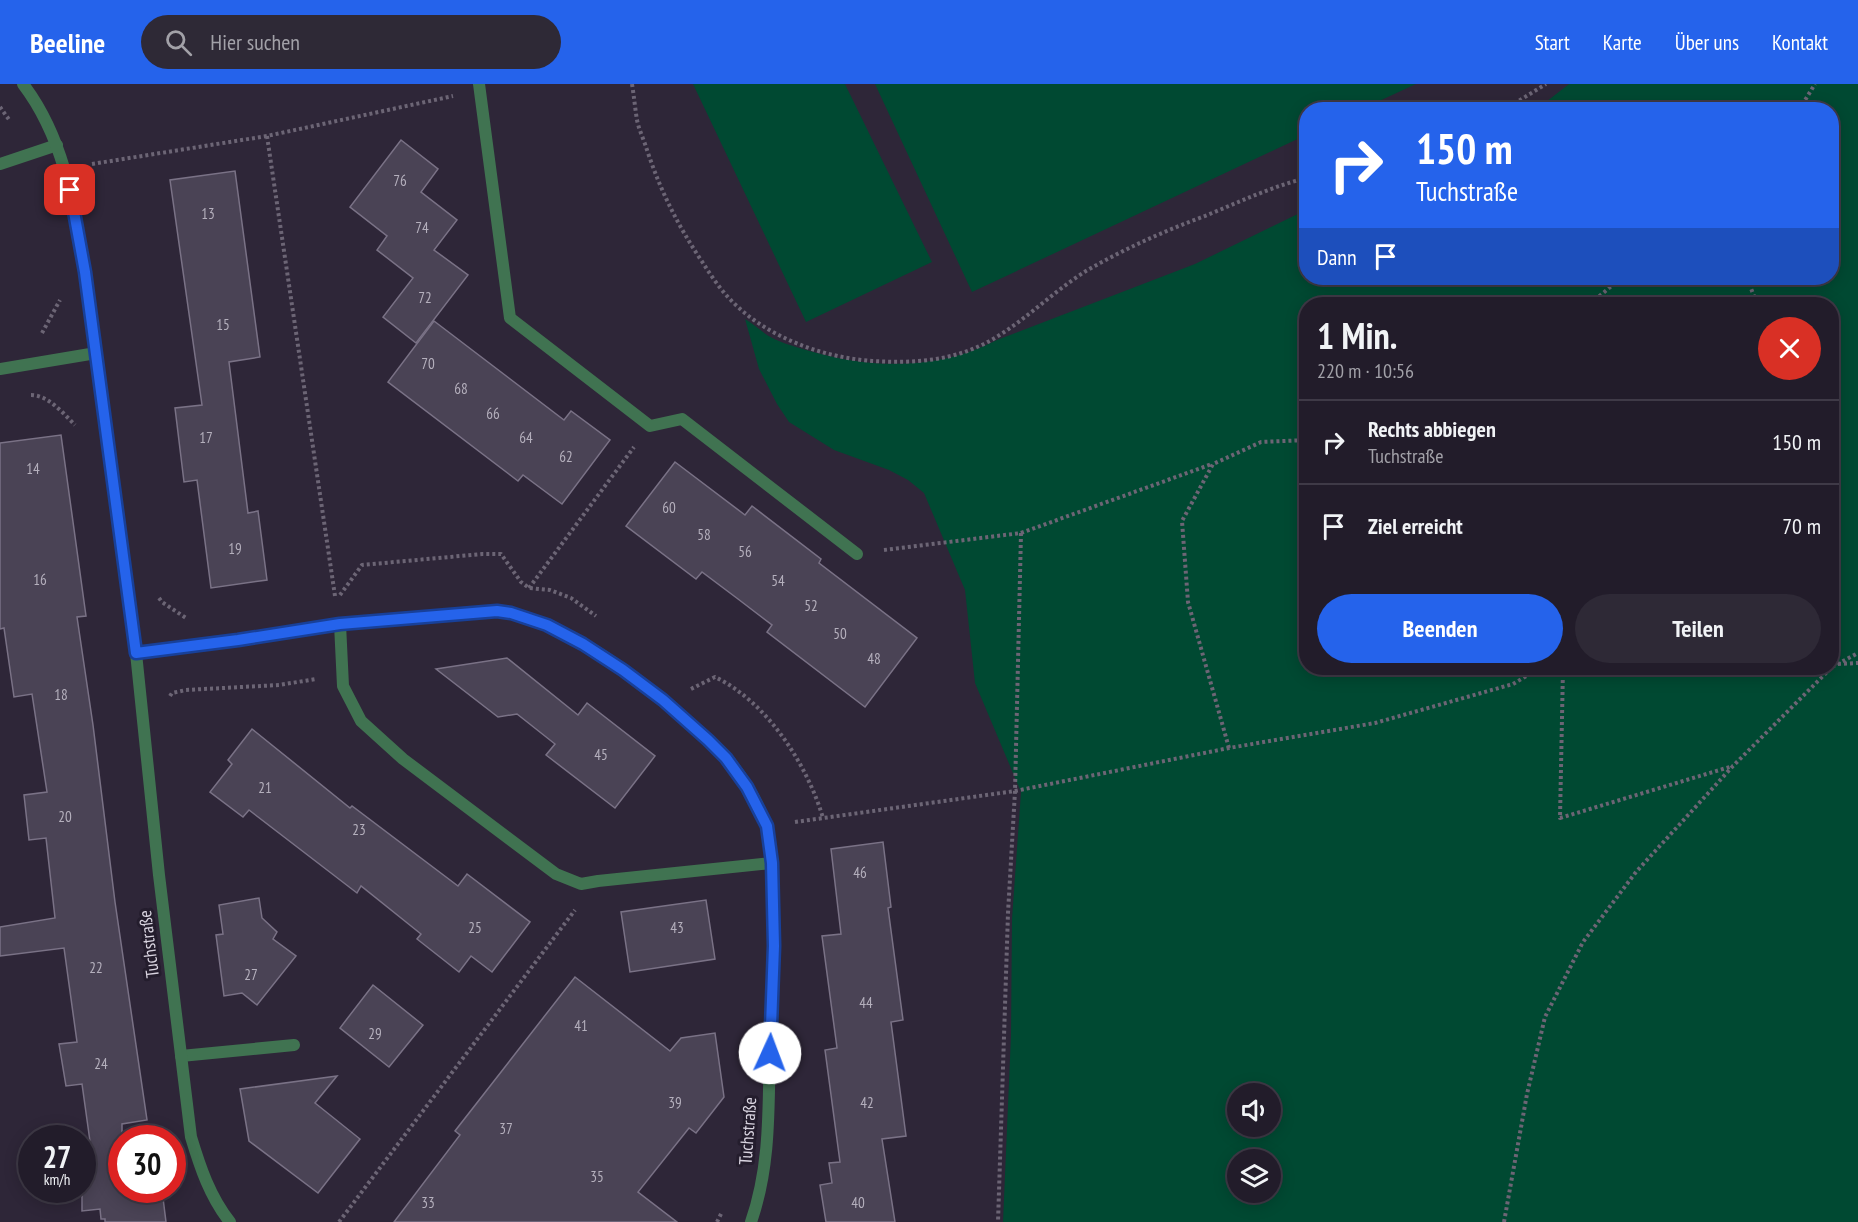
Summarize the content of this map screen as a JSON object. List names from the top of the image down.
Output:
{
  "streets": {
    "street": ["Tuchstraße"]
  },
  "house_numbers": [
    "76",
    "13",
    "74",
    "72",
    "15",
    "70",
    "68",
    "66",
    "17",
    "64",
    "62",
    "14",
    "60",
    "58",
    "19",
    "56",
    "16",
    "54",
    "52",
    "50",
    "48",
    "18",
    "45",
    "21",
    "20",
    "23",
    "46",
    "25",
    "43",
    "22",
    "27",
    "44",
    "41",
    "29",
    "24",
    "39",
    "42",
    "37",
    "35",
    "33",
    "40"
  ],
  "page": {
    "header": "Beeline",
    "search": "Hier suchen",
    "nav": [
      "Start",
      "Karte",
      "Über uns",
      "Kontakt"
    ],
    "turn": ["150 m", "Tuchstraße"],
    "then": "Dann",
    "heading": ["1 Min.", "220 m · 10:56"],
    "list": [
      {
        "name": "Rechts abbiegen",
        "note": "Tuchstraße",
        "value": "150 m"
      },
      {
        "name": "Ziel erreicht",
        "value": "70 m"
      }
    ],
    "buttons": ["Beenden", "Teilen"],
    "speed": "27 km/h",
    "limit": "30"
  }
}
